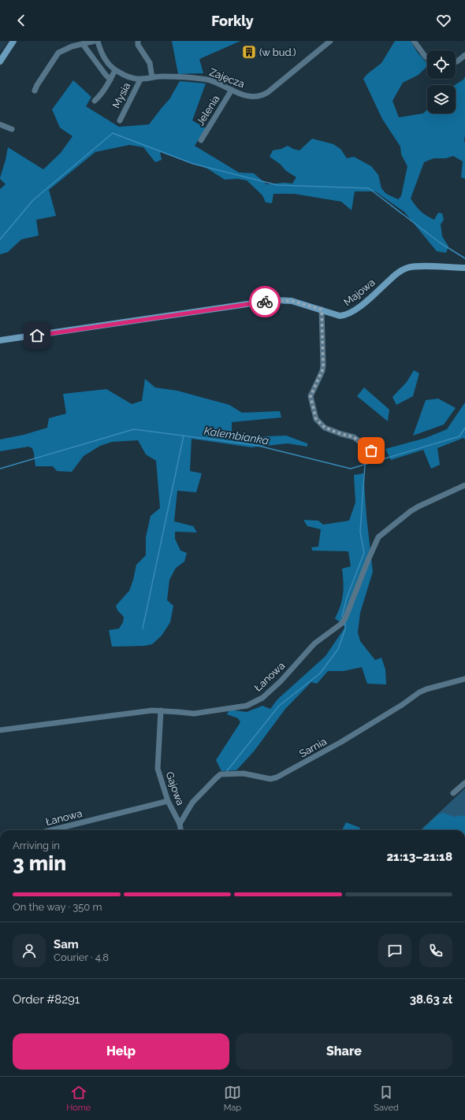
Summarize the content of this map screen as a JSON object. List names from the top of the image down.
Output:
{
  "streets": {
    "street": [
      "Zajęcza",
      "Mysia",
      "Jelenia",
      "Majowa",
      "Łanowa",
      "Sarnia",
      "Gajowa"
    ]
  },
  "crossings": [
    ["Zajęcza", "Mysia"],
    ["Zajęcza", "Jelenia"],
    ["Łanowa", "Gajowa"],
    ["Sarnia", "Gajowa"]
  ],
  "water": ["Kalembianka"],
  "places": {
    "building": ["(w bud.)"]
  },
  "page": {
    "header": "Forkly",
    "heading": ["3 min", "Arriving in", "21:13–21:18"],
    "panel": [
      "Sam",
      "Courier · 4.8",
      "Order #8291",
      "38.63 zł"
    ],
    "bar": "On the way · 350 m",
    "buttons": ["Help", "Share"],
    "tabs": ["Home", "Map", "Saved"]
  }
}
